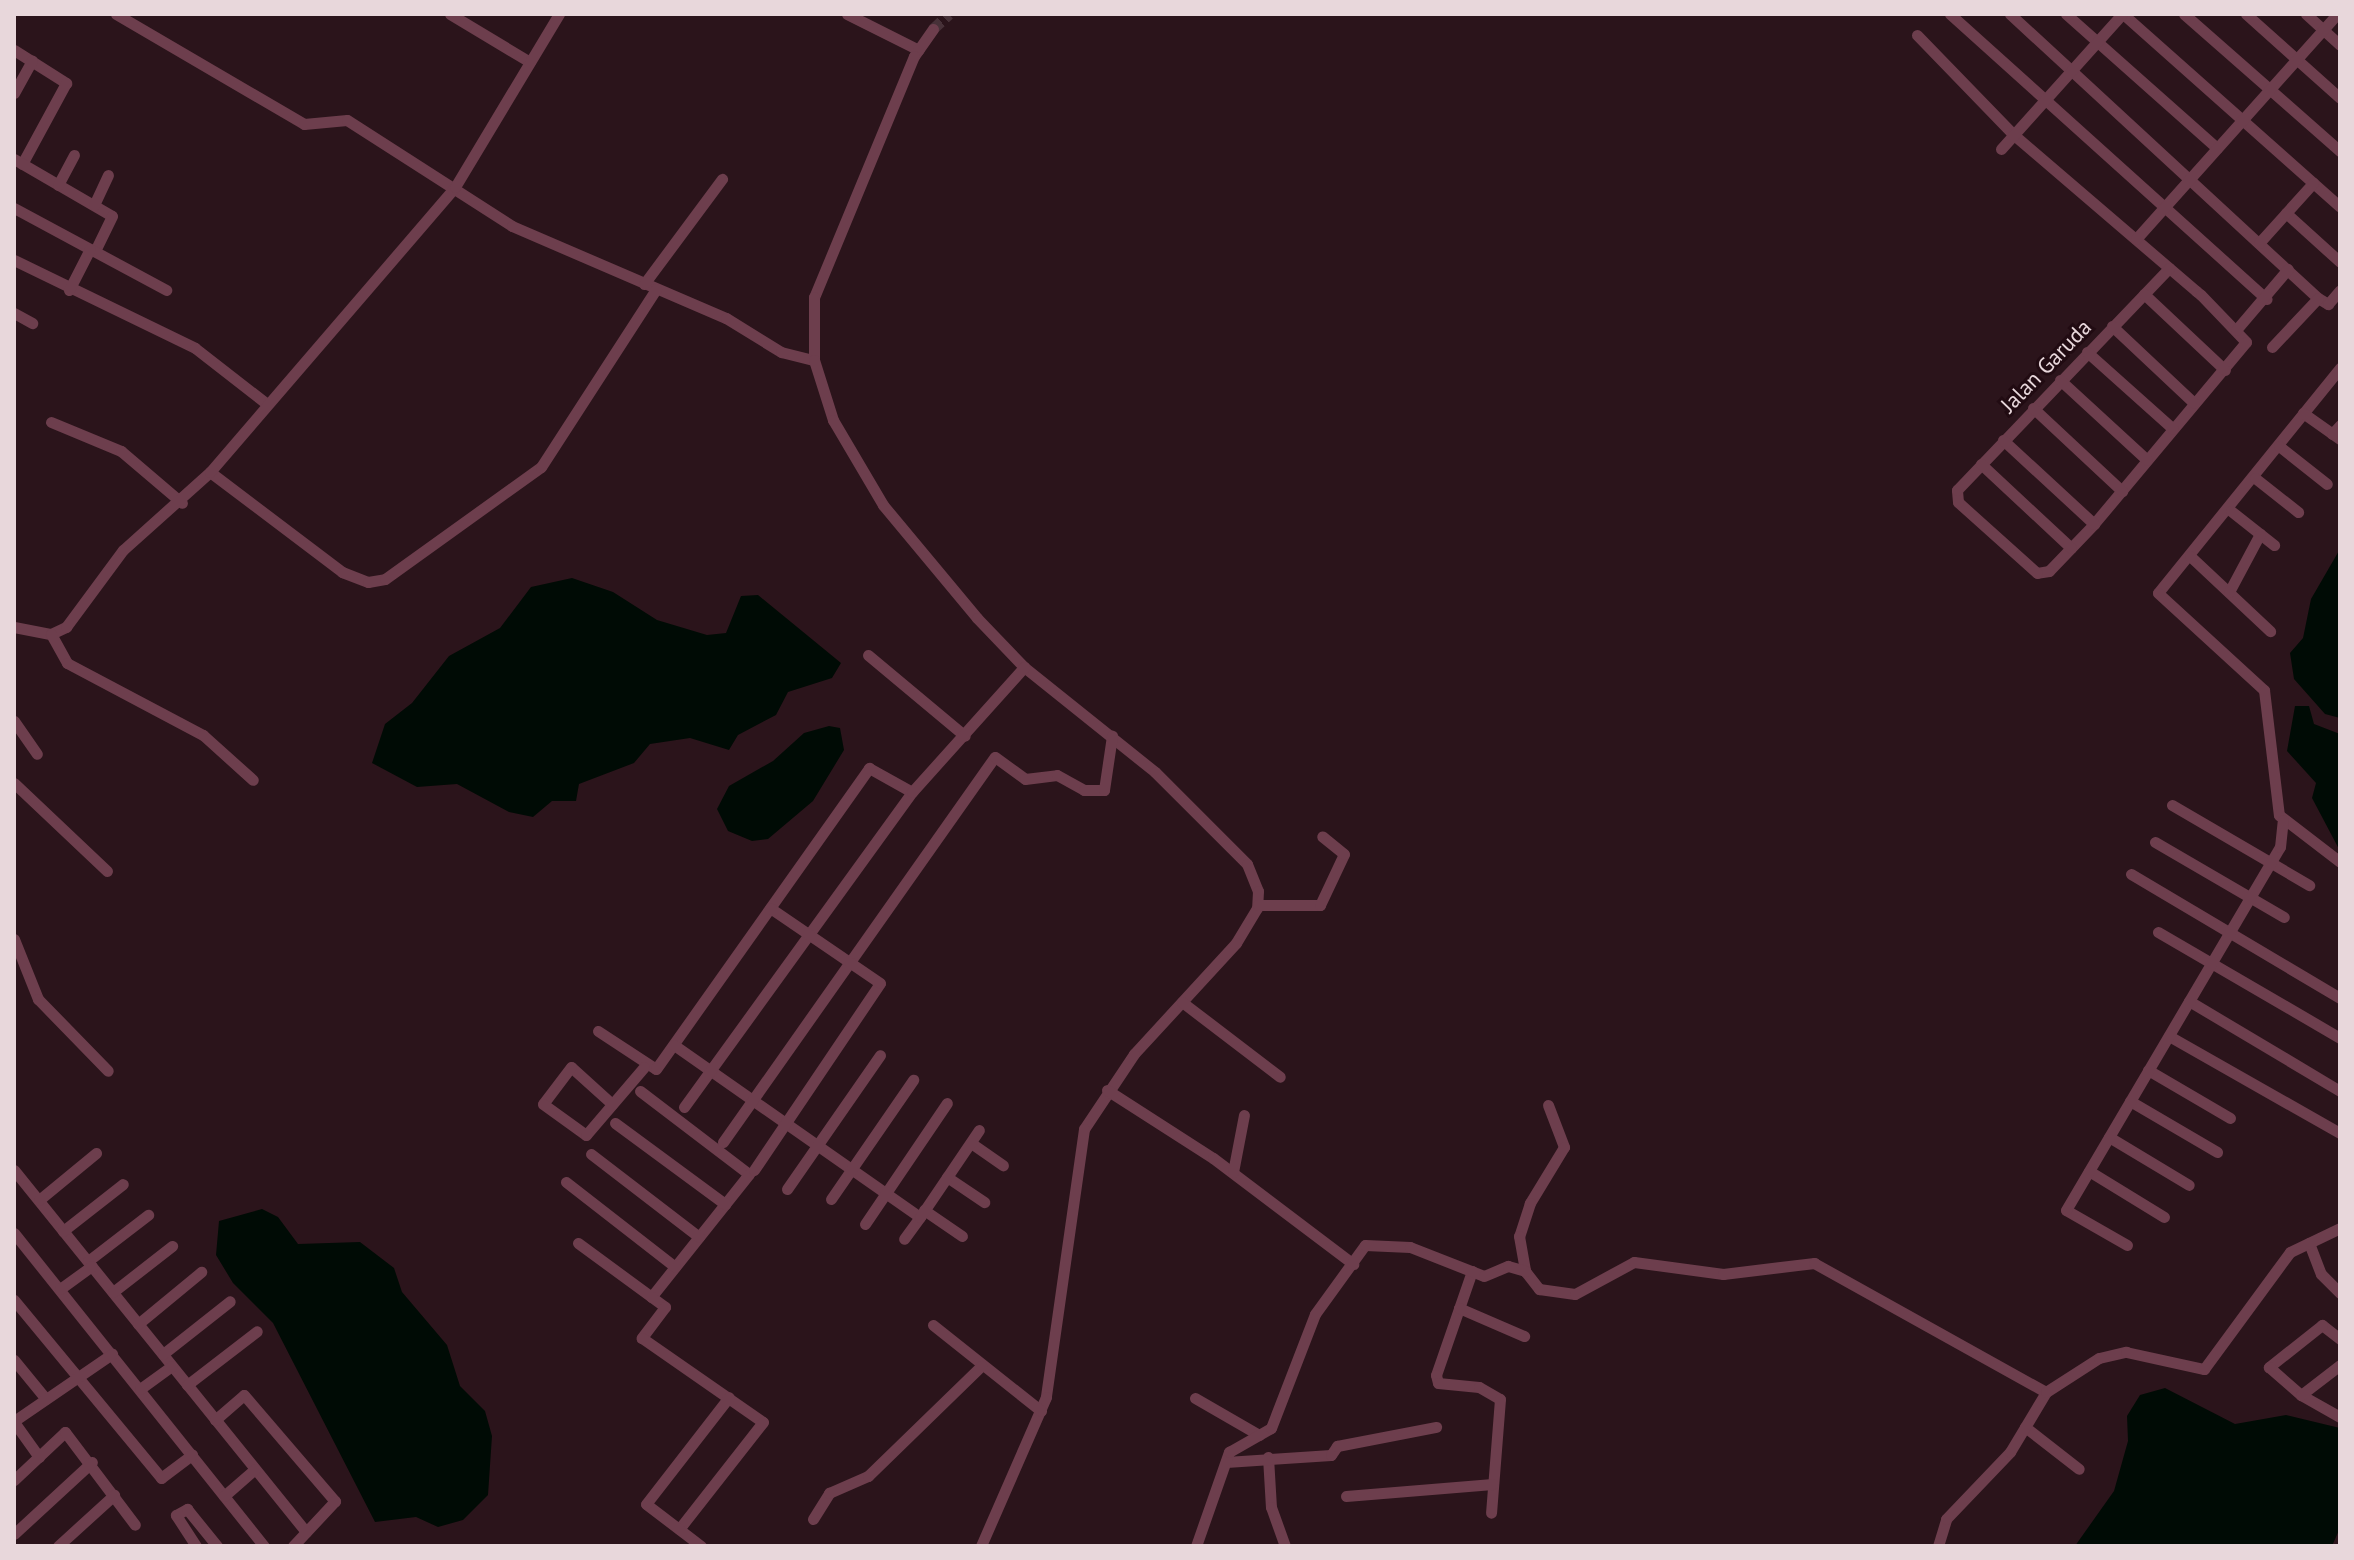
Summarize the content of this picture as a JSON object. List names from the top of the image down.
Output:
{
  "streets": {
    "street": ["Jalan Garuda"]
  }
}
